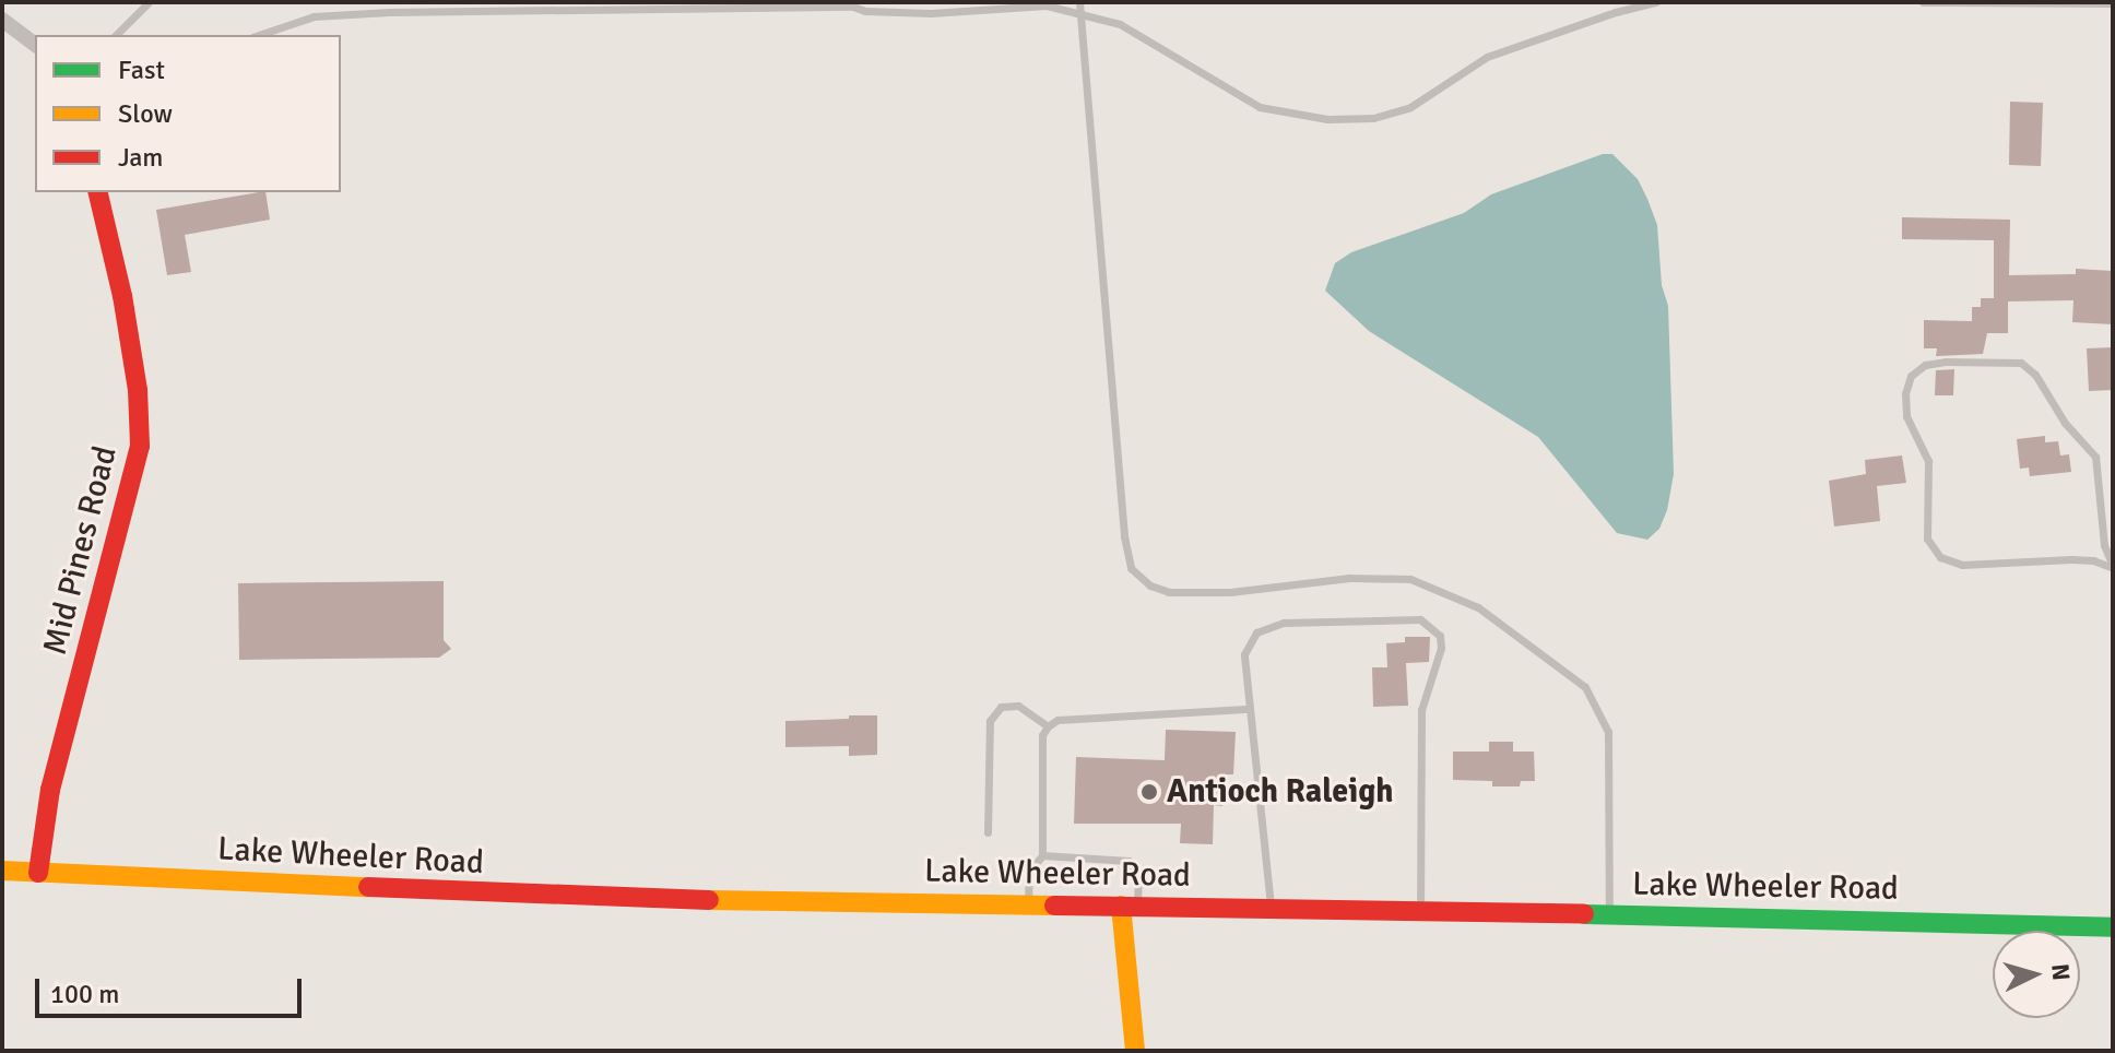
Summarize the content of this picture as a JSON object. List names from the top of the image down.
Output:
{
  "streets": {
    "street": ["Mid Pines Road", "Lake Wheeler Road"]
  },
  "crossings": [
    ["Mid Pines Road", "Lake Wheeler Road"]
  ],
  "places": ["Antioch Raleigh"],
  "legend": ["Fast", "Slow", "Jam"],
  "scale_bar": "100 m",
  "north": "right"
}
